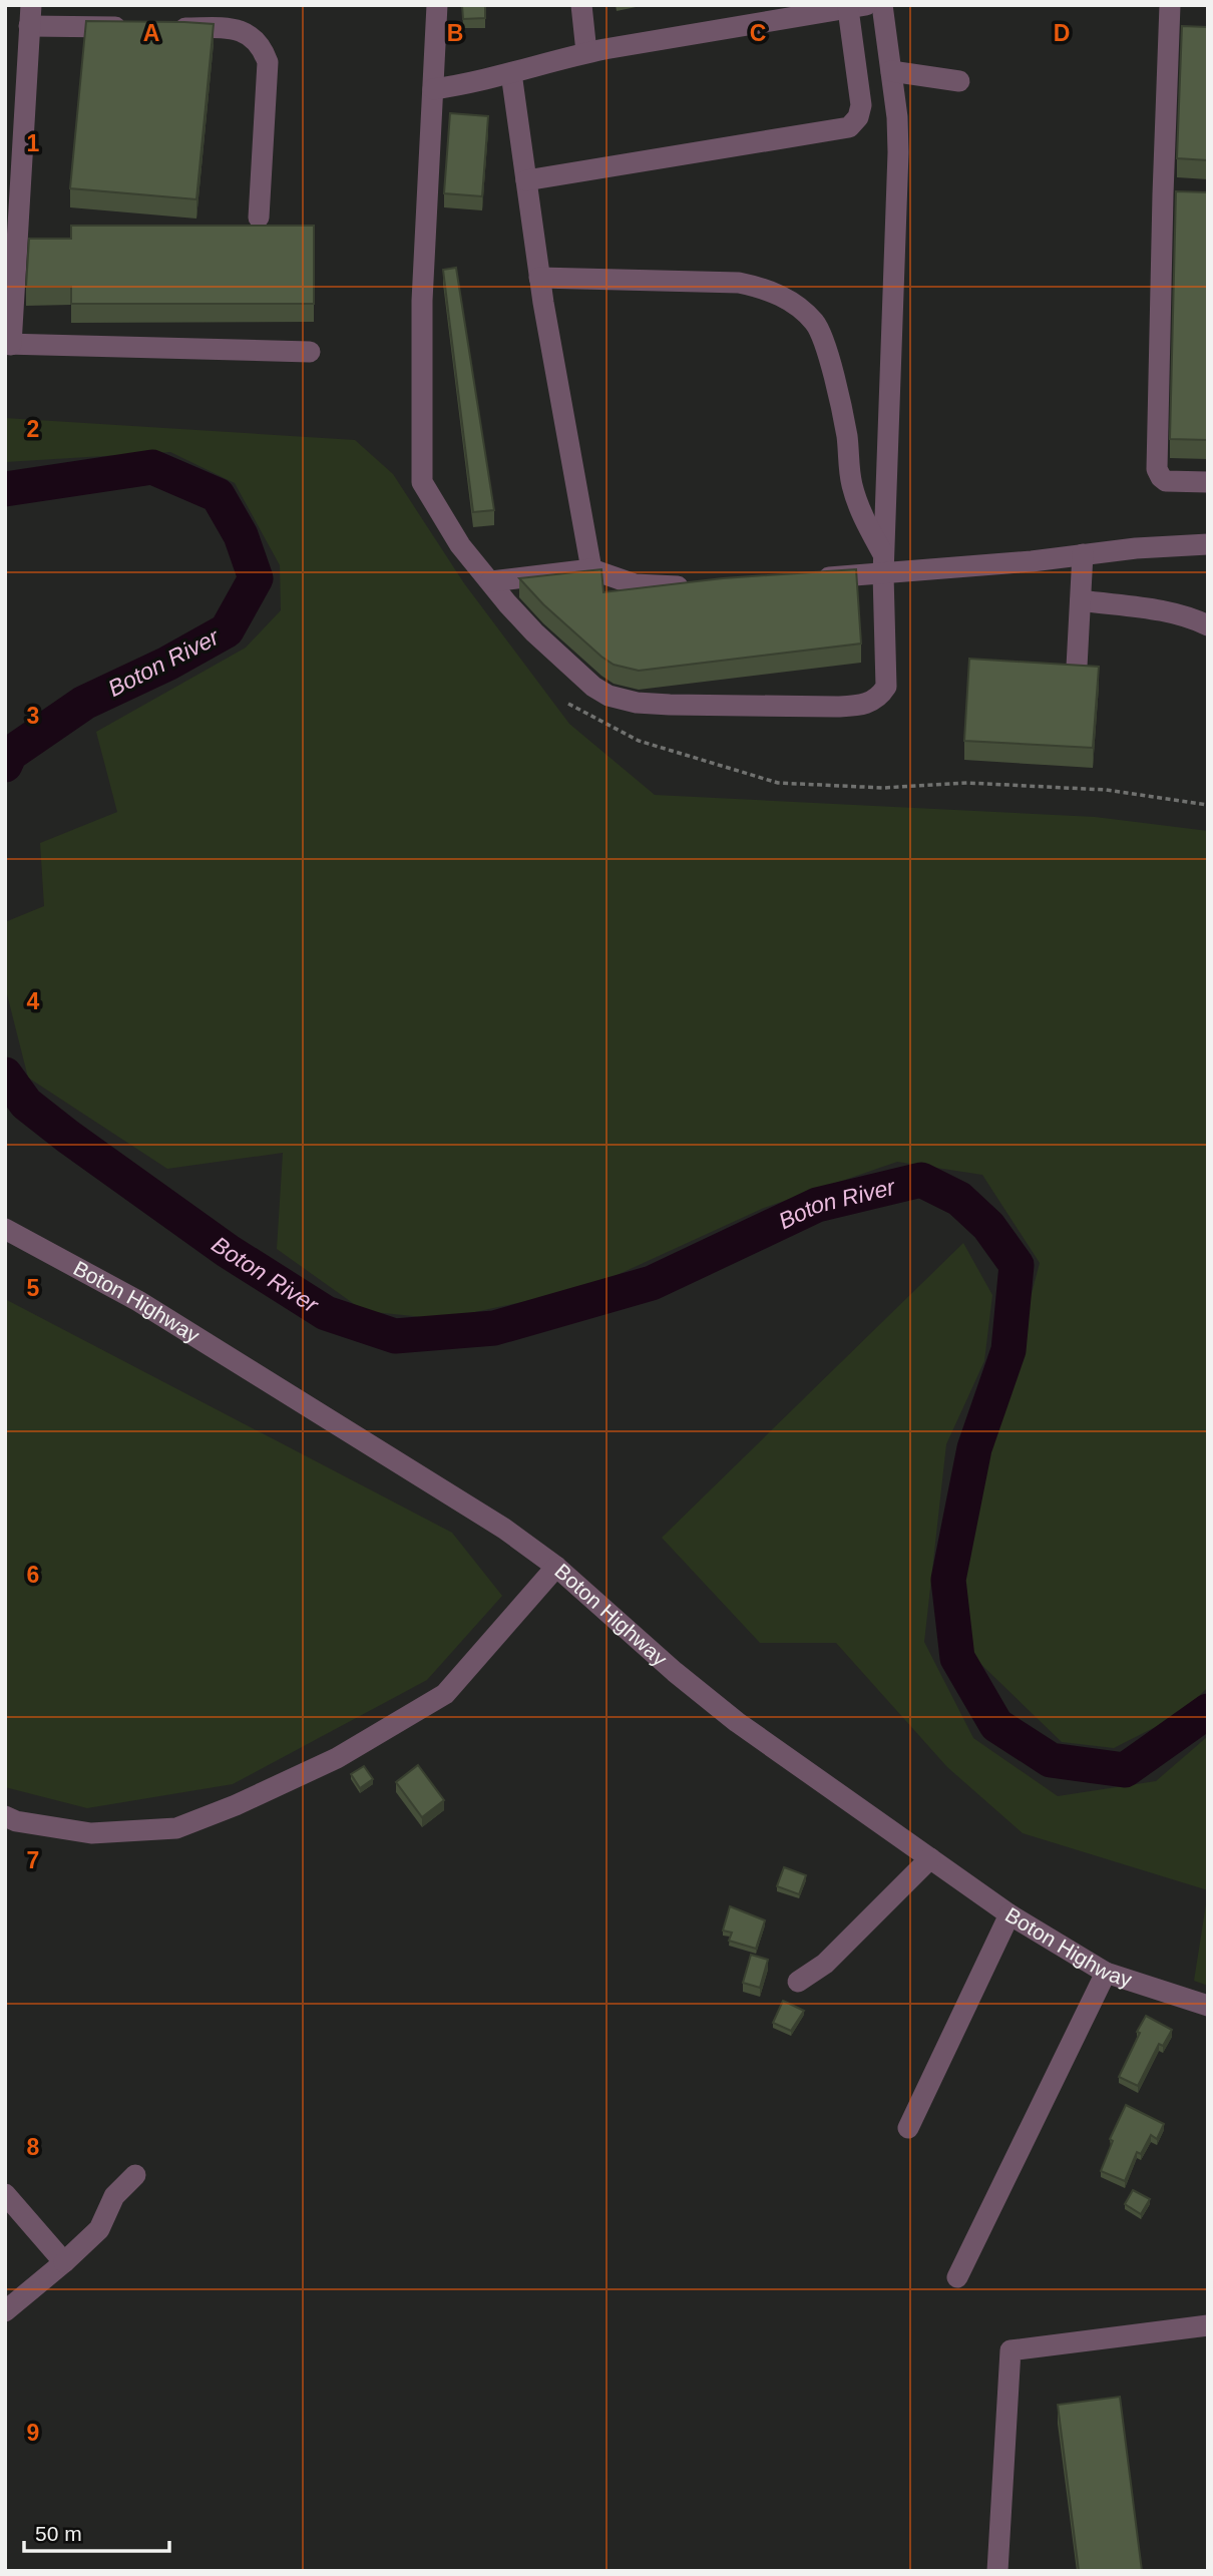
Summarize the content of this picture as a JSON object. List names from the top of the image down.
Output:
{
  "streets": {
    "street": ["Boton Highway"]
  },
  "water": ["Boton River"],
  "scale_bar": "50 m",
  "grid": {
    "columns": [
      "A",
      "B",
      "C",
      "D"
    ],
    "rows": [
      "1",
      "2",
      "3",
      "4",
      "5",
      "6",
      "7",
      "8",
      "9"
    ]
  }
}
